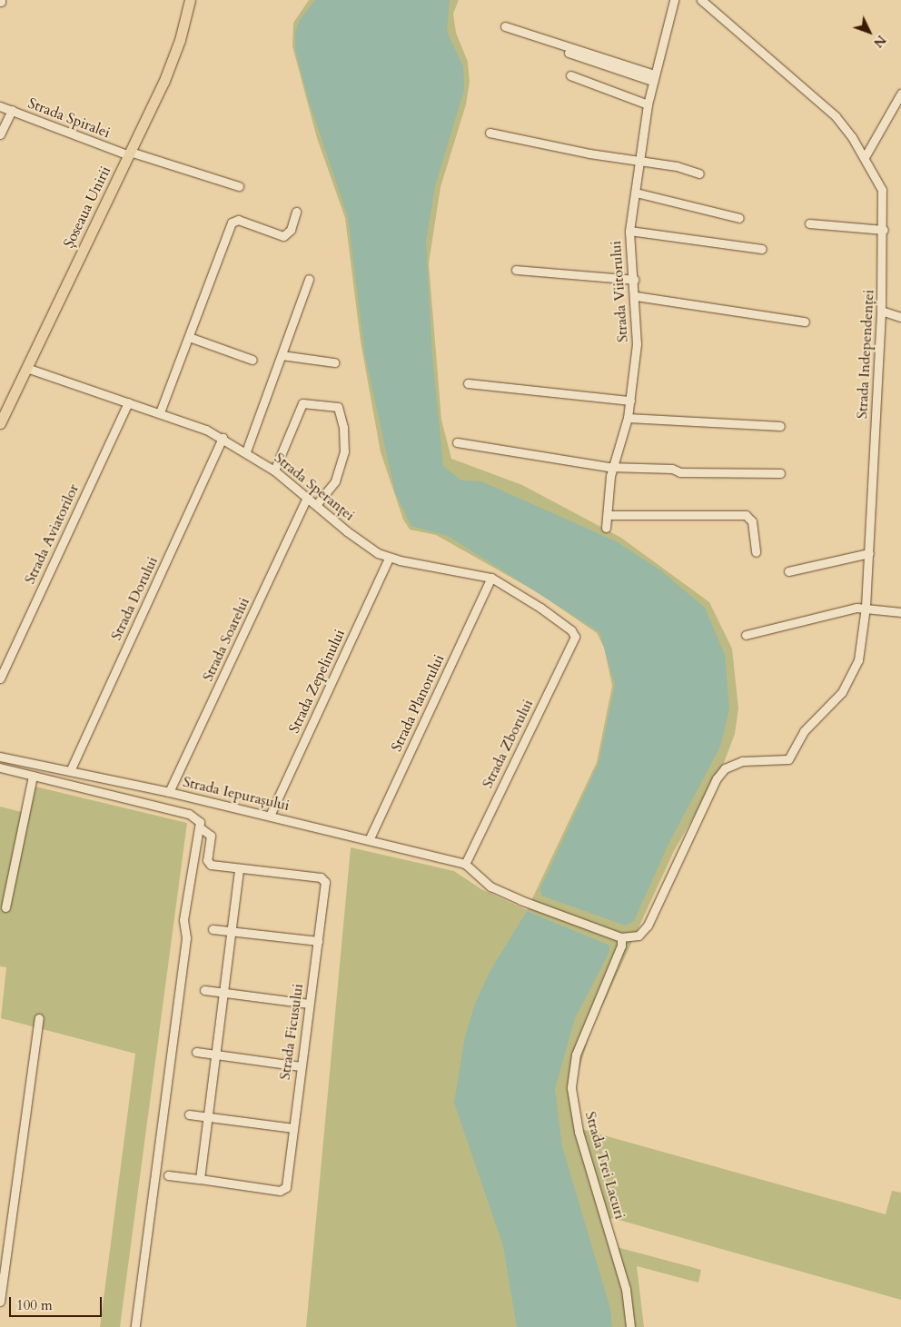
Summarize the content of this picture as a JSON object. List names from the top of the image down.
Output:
{
  "streets": {
    "main road": ["Șoseaua Unirii"],
    "street": [
      "Strada Spiralei",
      "Strada Viitorului",
      "Strada Independenței",
      "Strada Speranței",
      "Strada Aviatorilor",
      "Strada Dorului",
      "Strada Soarelui",
      "Strada Zepelinului",
      "Strada Planorului",
      "Strada Zborului",
      "Strada Iepurașului",
      "Strada Ficusului",
      "Strada Trei Lacuri"
    ]
  },
  "crossings": [
    ["Strada Spiralei", "Șoseaua Unirii"],
    ["Șoseaua Unirii", "Strada Speranței"],
    ["Strada Independenței", "Strada Trei Lacuri"],
    ["Strada Speranței", "Strada Aviatorilor"],
    ["Strada Speranței", "Strada Dorului"],
    ["Strada Speranței", "Strada Soarelui"],
    ["Strada Speranței", "Strada Zepelinului"],
    ["Strada Speranței", "Strada Planorului"],
    ["Strada Speranței", "Strada Zborului"],
    ["Strada Dorului", "Strada Iepurașului"],
    ["Strada Soarelui", "Strada Iepurașului"],
    ["Strada Zepelinului", "Strada Iepurașului"],
    ["Strada Planorului", "Strada Iepurașului"],
    ["Strada Zborului", "Strada Iepurașului"],
    ["Strada Iepurașului", "Strada Ficusului"]
  ],
  "scale_bar": "100 m",
  "north": "bottom right"
}
